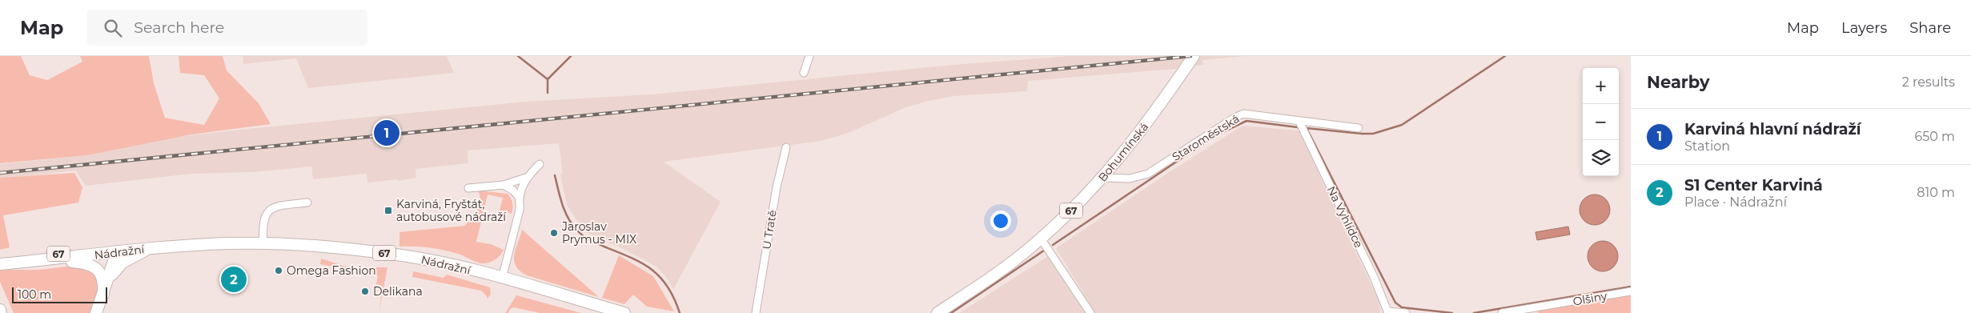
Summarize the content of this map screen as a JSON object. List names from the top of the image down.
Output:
{
  "streets": {
    "main road": ["Bohumínská", "67", "Nádražní"],
    "street": [
      "Staroměstská",
      "Na Vyhlídce",
      "U Tratě",
      "Olšiny"
    ]
  },
  "crossings": [
    ["Staroměstská", "Bohumínská"],
    ["Staroměstská", "Na Vyhlídce"],
    ["67", "Nádražní"]
  ],
  "places": {
    "transit": ["Karviná, Fryštát, autobusové nádraží"],
    "other": ["Jaroslav Prymus - MIX", "Omega Fashion", "Delikana"]
  },
  "scale_bar": "100 m",
  "page": {
    "header": "Map",
    "search": "Search here",
    "nav": ["Map", "Layers", "Share"],
    "heading": ["Nearby", "2 results"],
    "map_buttons": ["+", "−"],
    "list": [
      {
        "mark": "1",
        "name": "Karviná hlavní nádraží",
        "note": "Station",
        "value": "650 m"
      },
      {
        "mark": "2",
        "name": "S1 Center Karviná",
        "note": "Place · Nádražní",
        "value": "810 m"
      }
    ],
    "pins": ["1", "2"],
    "scale": "100 m"
  }
}
